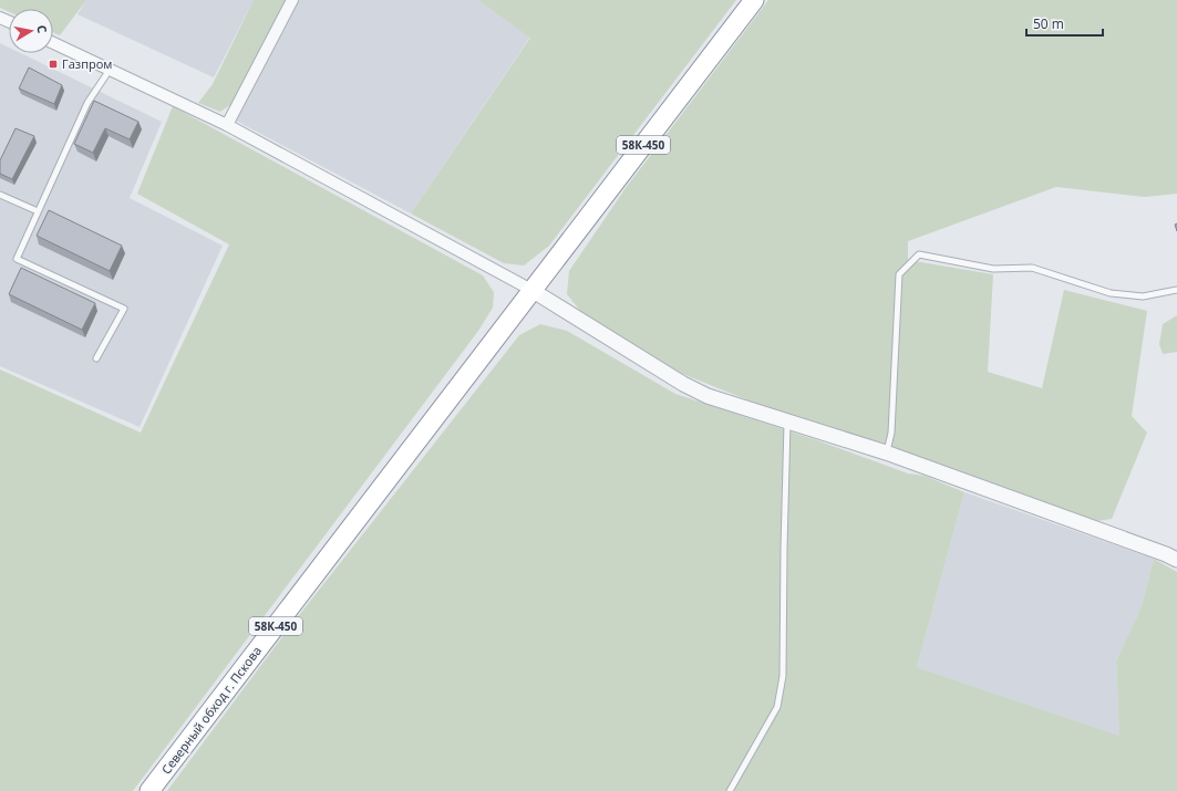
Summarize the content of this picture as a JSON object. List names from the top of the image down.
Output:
{
  "streets": {
    "highway": ["58К-450", "Северный обход г. Пскова"]
  },
  "crossings": [
    ["58К-450", "Северный обход г. Пскова"]
  ],
  "places": {
    "transit": ["Газпром"]
  },
  "scale_bar": "50 m",
  "north": "right"
}
